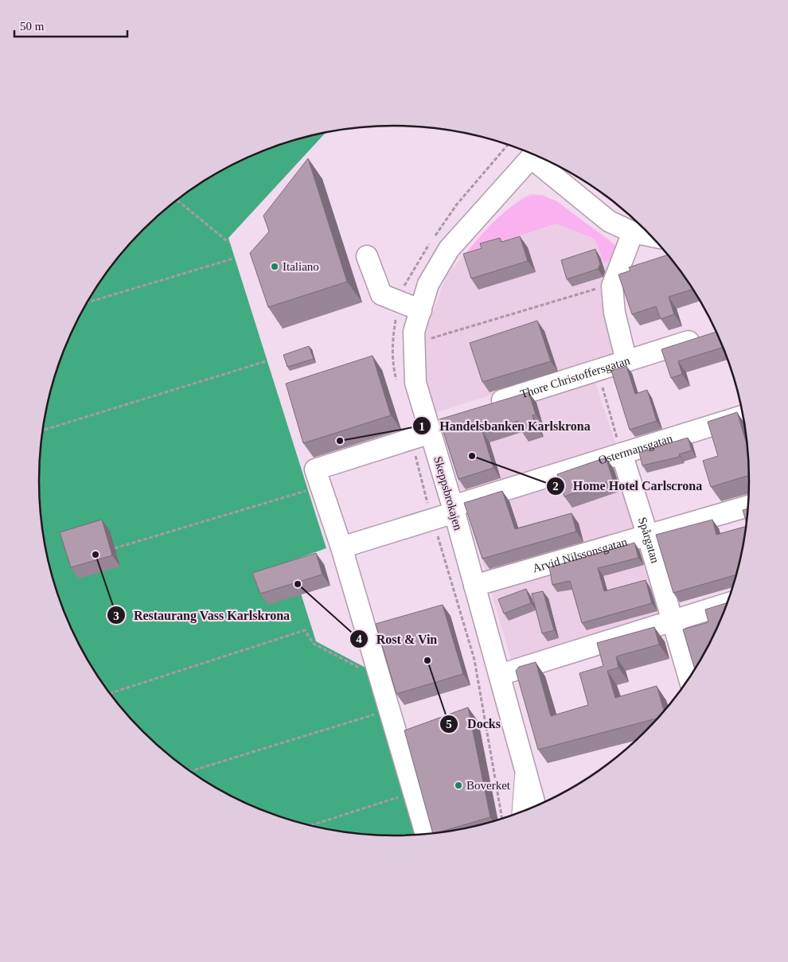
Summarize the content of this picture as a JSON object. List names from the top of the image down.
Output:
{
  "streets": {
    "street": [
      "Thore Christoffersgatan",
      "Ostermansgatan",
      "Skeppsbrokajen",
      "Spårgatan",
      "Arvid Nilssonsgatan"
    ]
  },
  "crossings": [
    ["Ostermansgatan", "Skeppsbrokajen"],
    ["Ostermansgatan", "Spårgatan"],
    ["Skeppsbrokajen", "Arvid Nilssonsgatan"],
    ["Spårgatan", "Arvid Nilssonsgatan"]
  ],
  "places": [
    "Italiano",
    "Handelsbanken Karlskrona",
    "Home Hotel Carlscrona",
    "Restaurang Vass Karlskrona",
    "Rost & Vin",
    "Docks",
    "Boverket"
  ],
  "scale_bar": "50 m"
}
